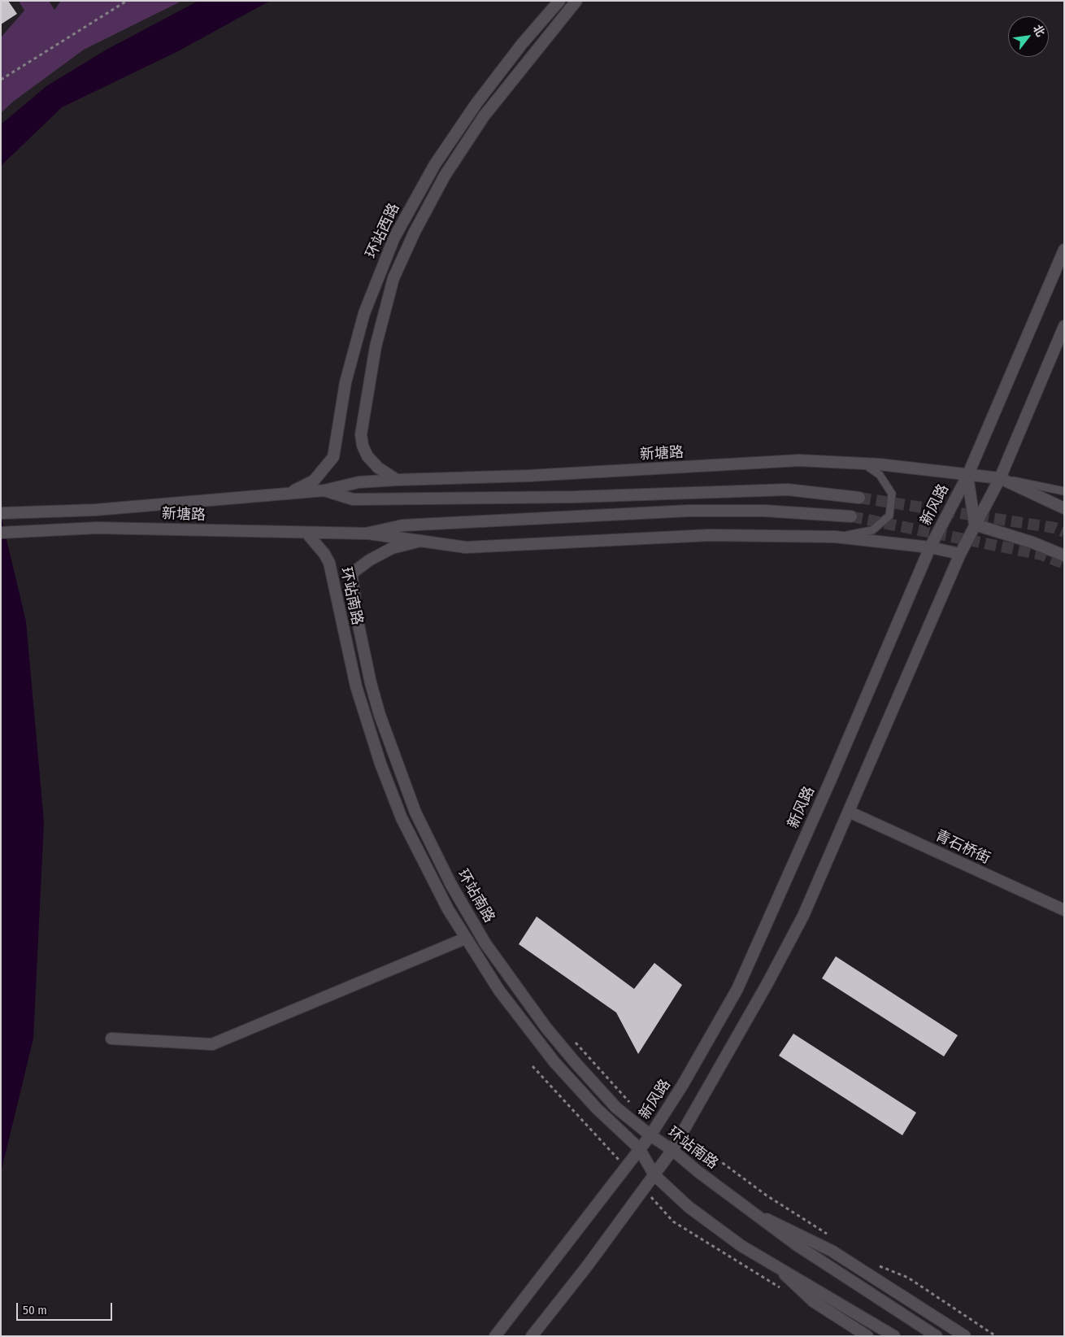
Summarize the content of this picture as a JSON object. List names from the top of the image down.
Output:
{
  "streets": {
    "main road": [
      "环站西路",
      "新塘路",
      "新风路",
      "环站南路",
      "青石桥街"
    ]
  },
  "crossings": [
    ["环站西路", "新塘路"],
    ["新塘路", "新风路"],
    ["新塘路", "环站南路"],
    ["新风路", "环站南路"]
  ],
  "scale_bar": "50 m",
  "north": "top right"
}
